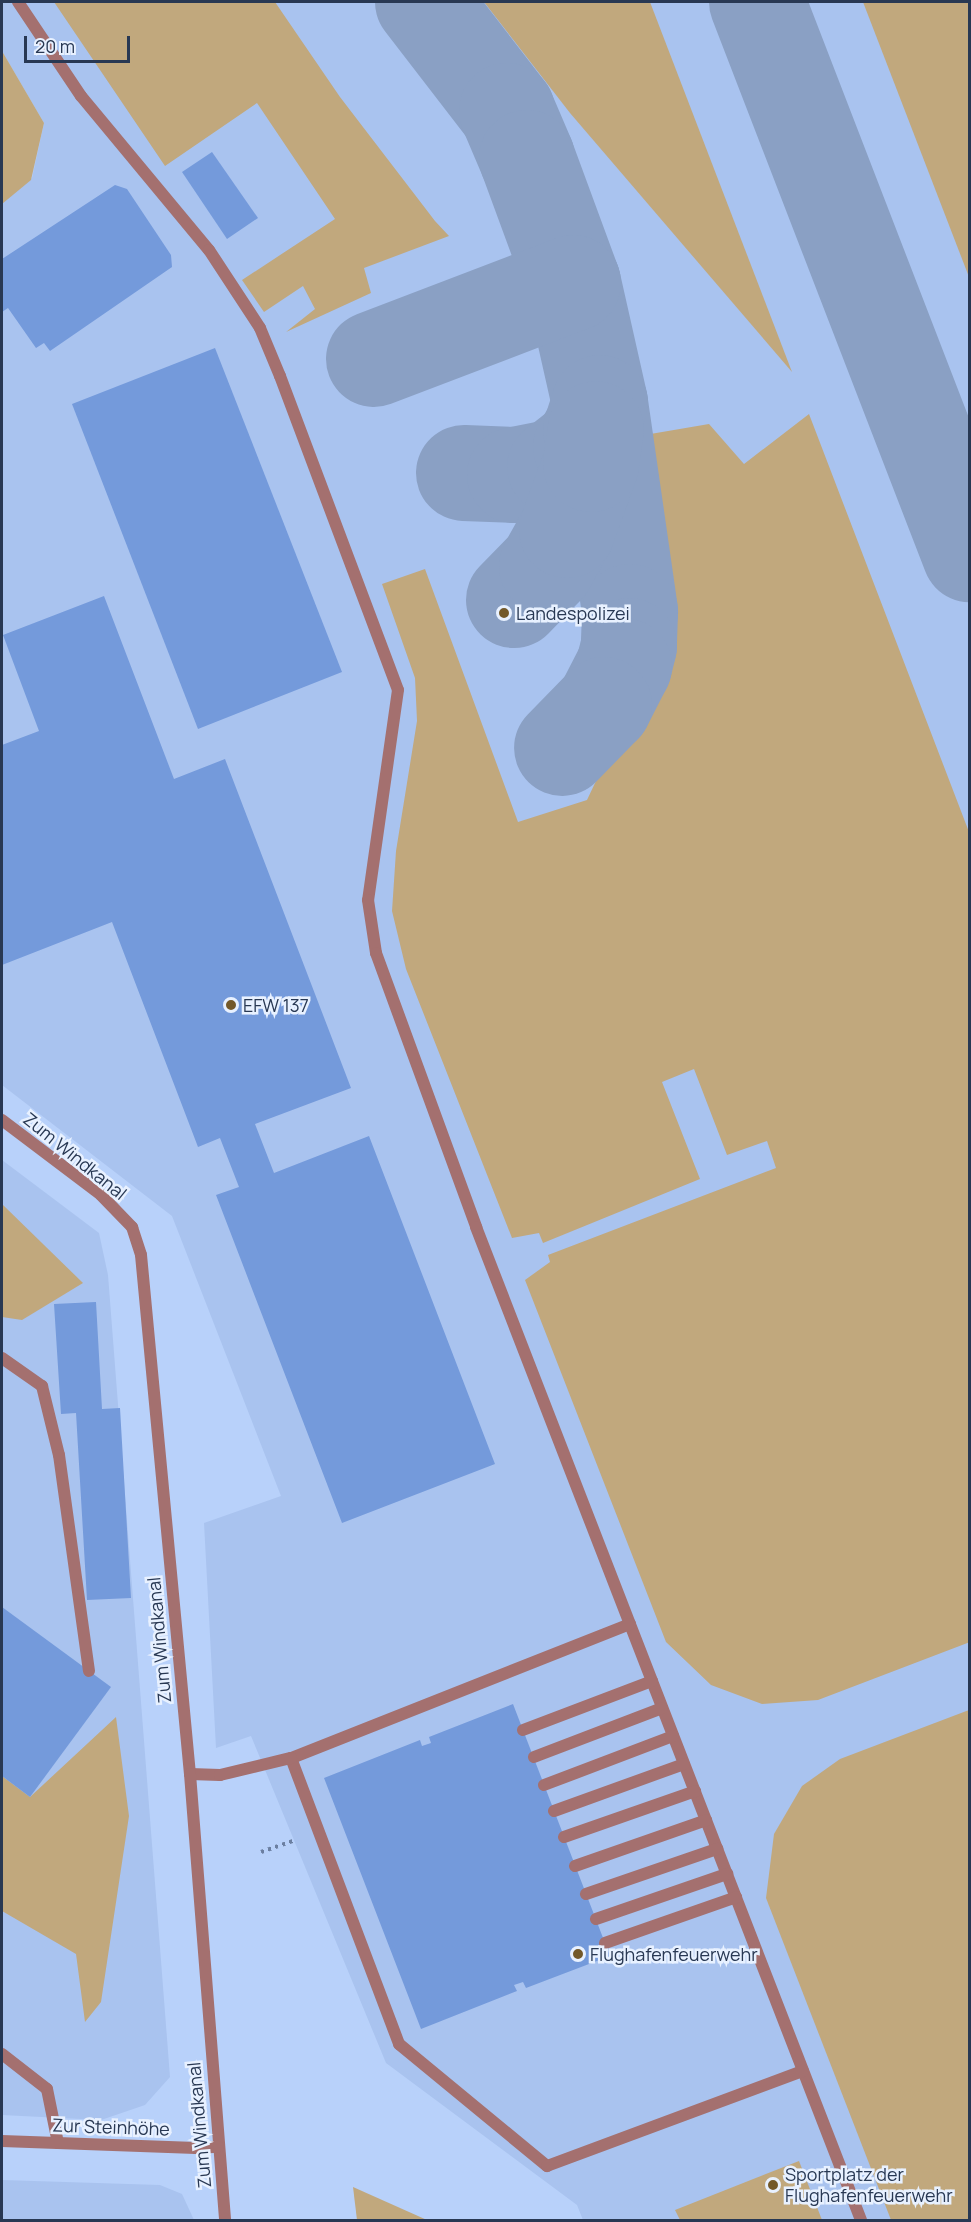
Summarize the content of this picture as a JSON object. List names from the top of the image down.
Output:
{
  "streets": {
    "street": ["Zum Windkanal", "Zur Steinhöhe"]
  },
  "crossings": [
    ["Zum Windkanal", "Zur Steinhöhe"]
  ],
  "places": [
    "Landespolizei",
    "EFW 137",
    "Flughafenfeuerwehr",
    "Sportplatz der Flughafenfeuerwehr"
  ],
  "scale_bar": "20 m"
}
